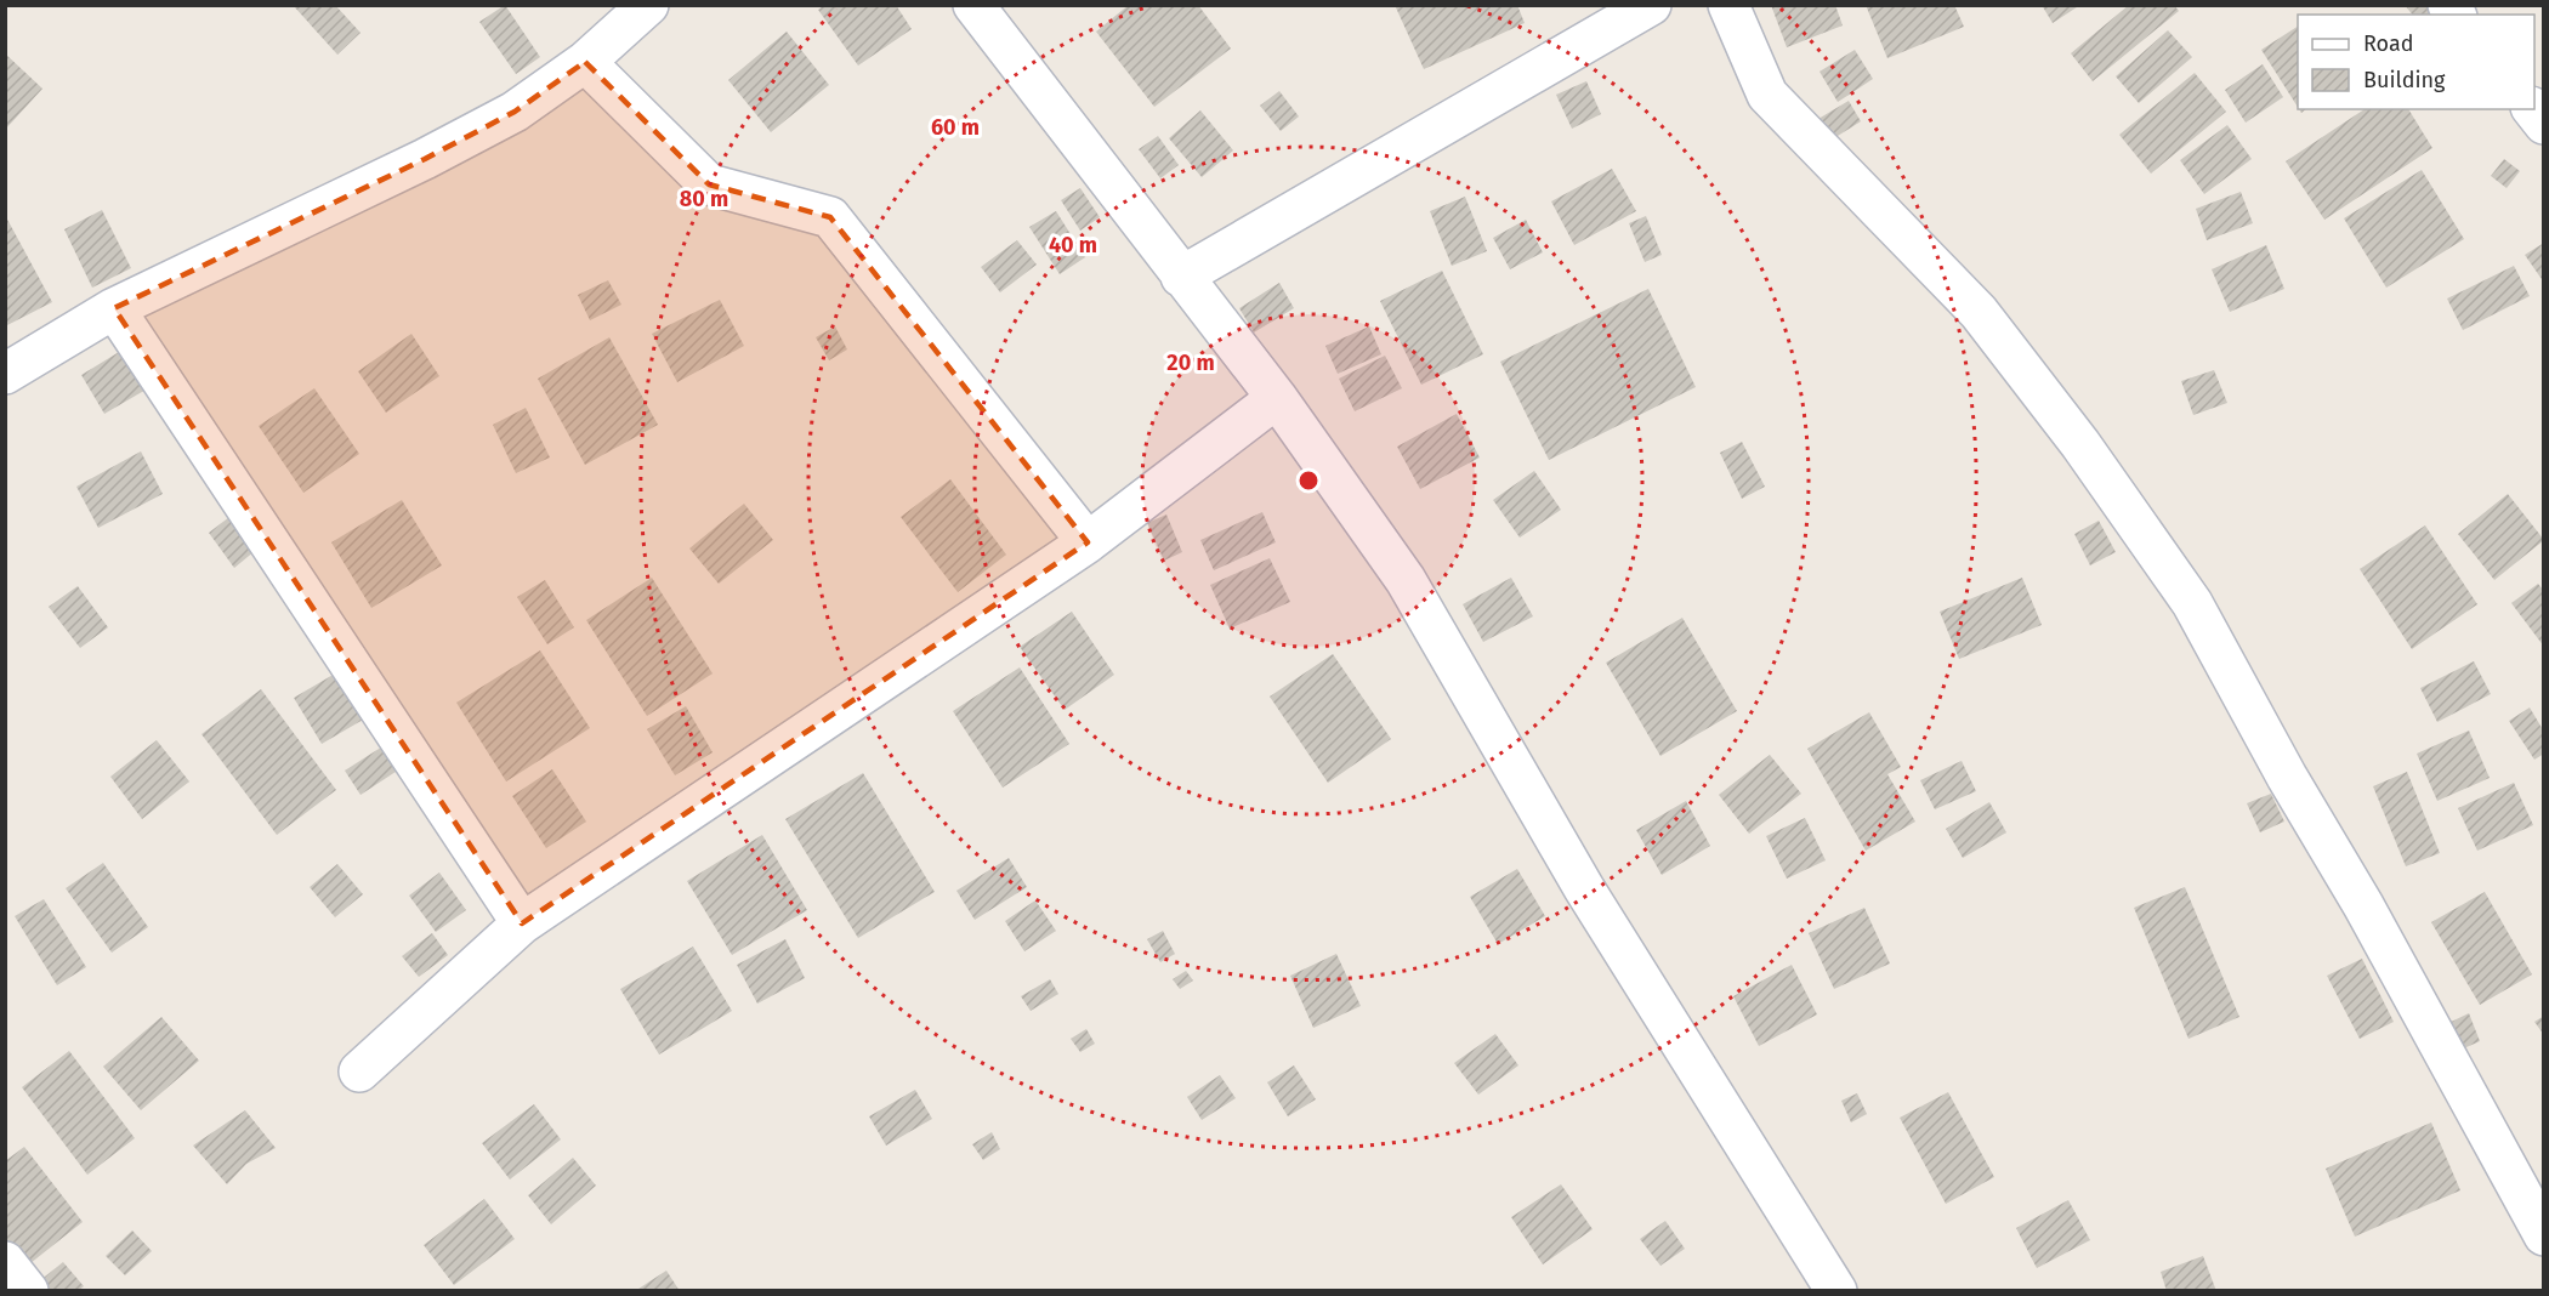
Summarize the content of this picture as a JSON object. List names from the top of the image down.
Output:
{
  "legend": ["Road", "Building"],
  "rings": [
    "60 m",
    "80 m",
    "40 m",
    "20 m"
  ]
}
